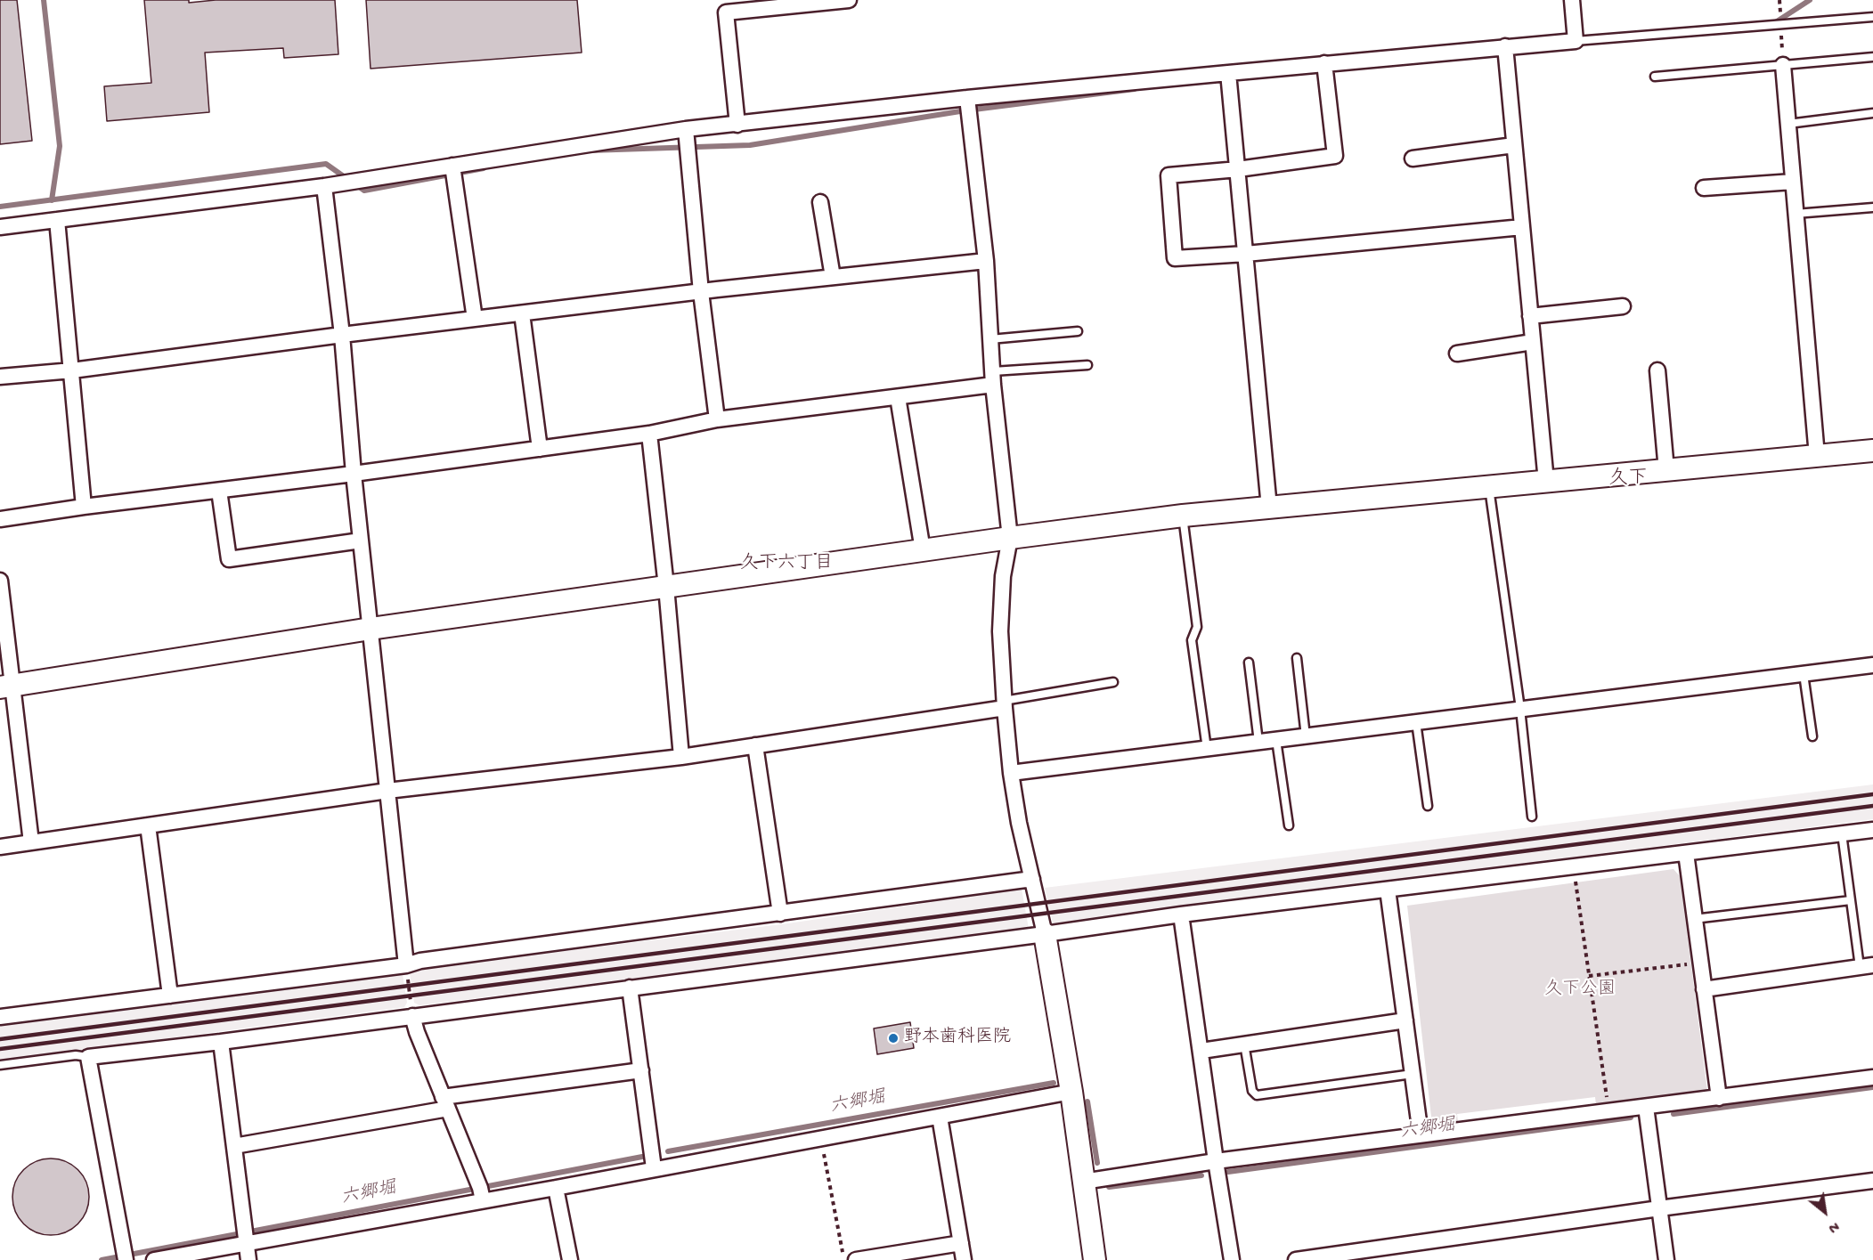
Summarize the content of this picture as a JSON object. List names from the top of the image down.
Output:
{
  "districts": ["久下", "久下六丁目"],
  "water": ["六郷堀"],
  "parks": ["久下公園"],
  "places": ["野本歯科医院"],
  "north": "bottom right"
}
